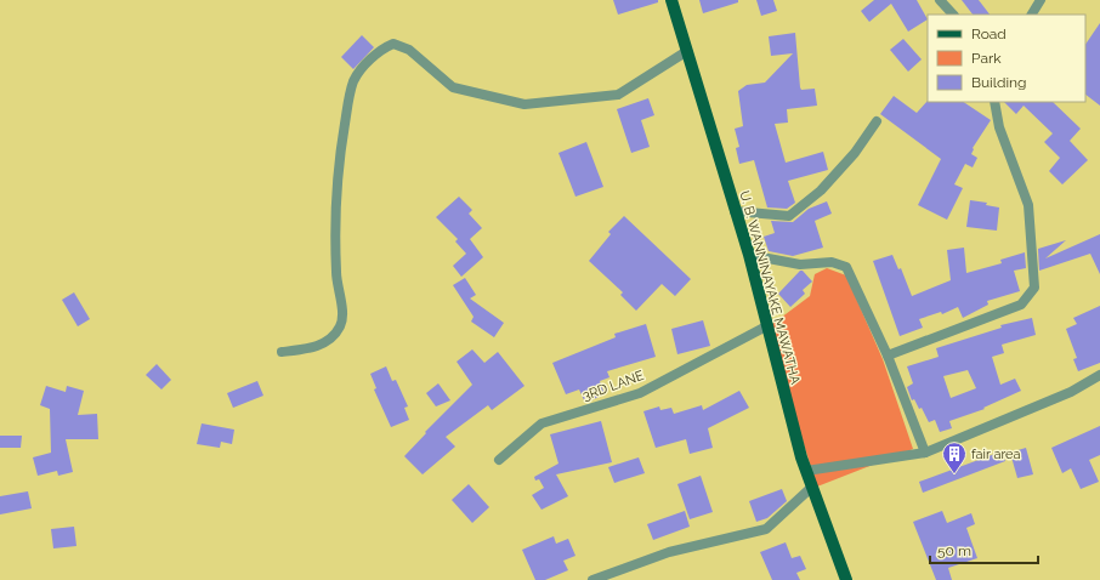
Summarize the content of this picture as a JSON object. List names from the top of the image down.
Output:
{
  "streets": {
    "main road": ["U. B. WANNINAYAKE MAWATHA"],
    "street": ["3RD LANE"]
  },
  "crossings": [
    ["U. B. WANNINAYAKE MAWATHA", "3RD LANE"]
  ],
  "places": {
    "building": ["fair area"]
  },
  "legend": ["Road", "Park", "Building"],
  "scale_bar": "50 m"
}
